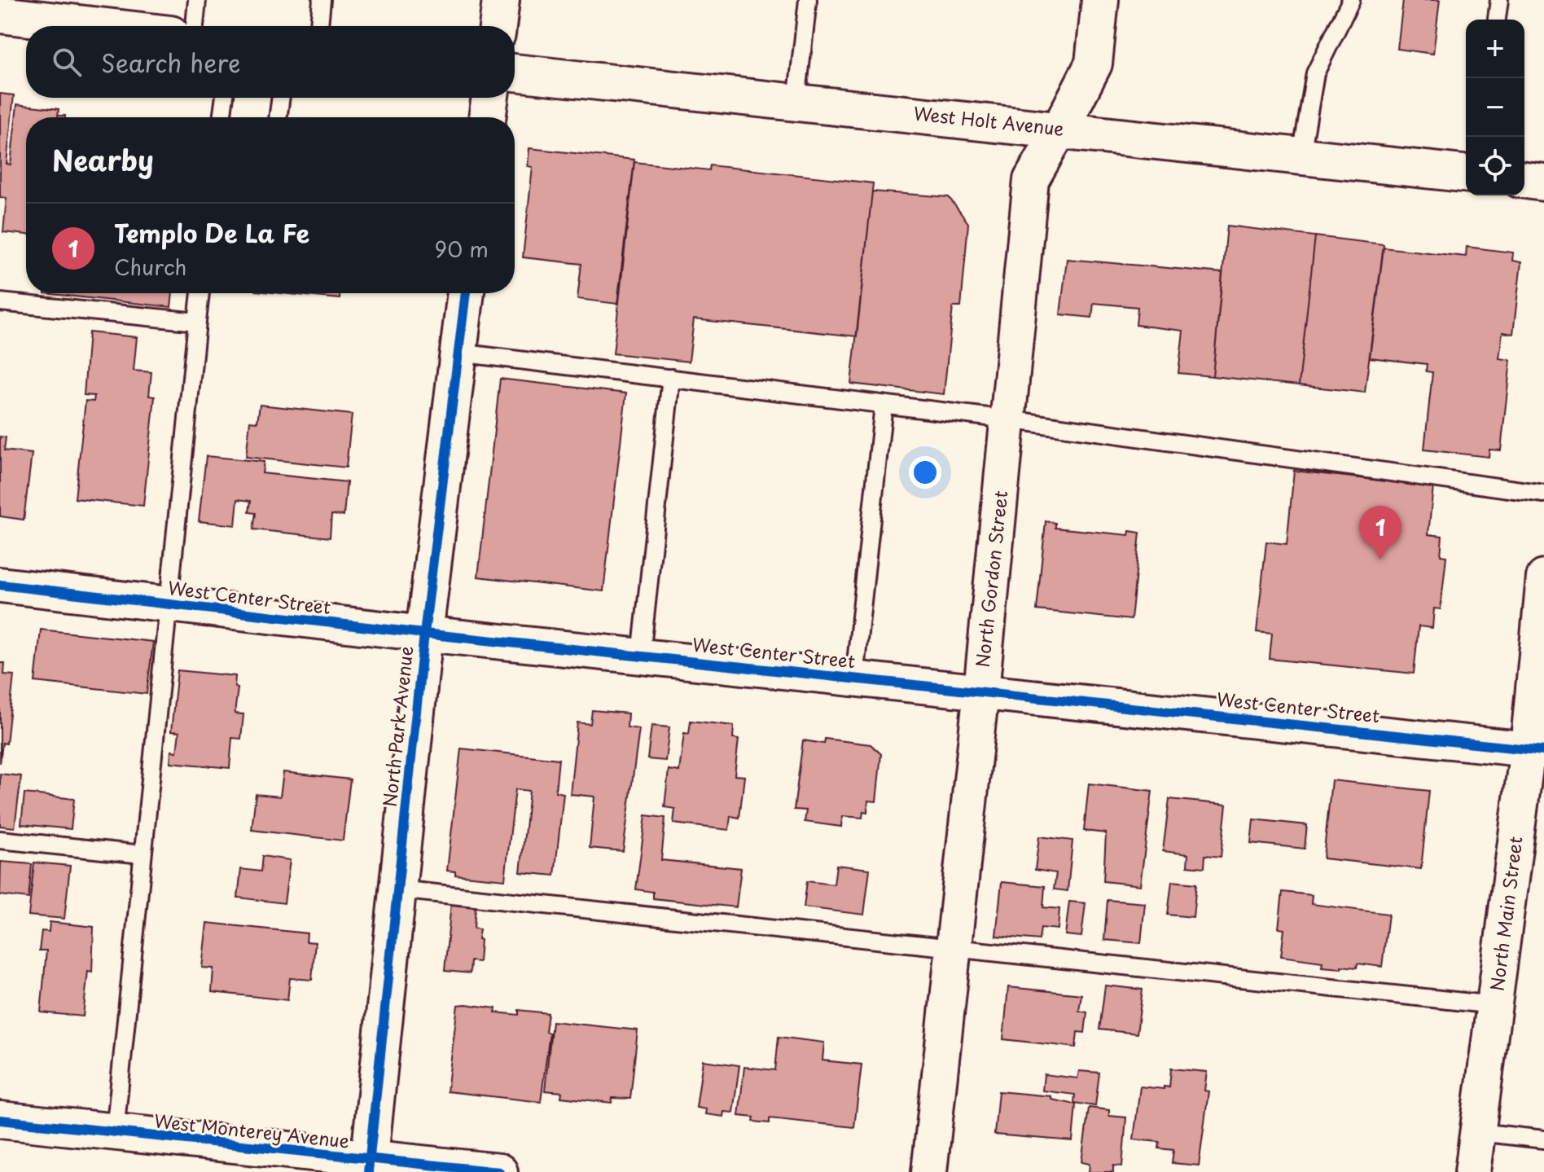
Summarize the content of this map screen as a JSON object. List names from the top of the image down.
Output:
{
  "streets": {
    "street": [
      "West Holt Avenue",
      "North Gordon Street",
      "West Center Street",
      "North Park Avenue",
      "North Main Street",
      "West Monterey Avenue"
    ]
  },
  "crossings": [
    ["West Holt Avenue", "North Gordon Street"],
    ["North Gordon Street", "West Center Street"],
    ["West Center Street", "North Park Avenue"],
    ["West Center Street", "North Main Street"],
    ["North Park Avenue", "West Monterey Avenue"]
  ],
  "page": {
    "map_buttons": ["+", "−"],
    "search": "Search here",
    "heading": "Nearby",
    "list": [
      {
        "mark": "1",
        "name": "Templo De La Fe",
        "note": "Church",
        "value": "90 m"
      }
    ],
    "pins": "1"
  }
}
